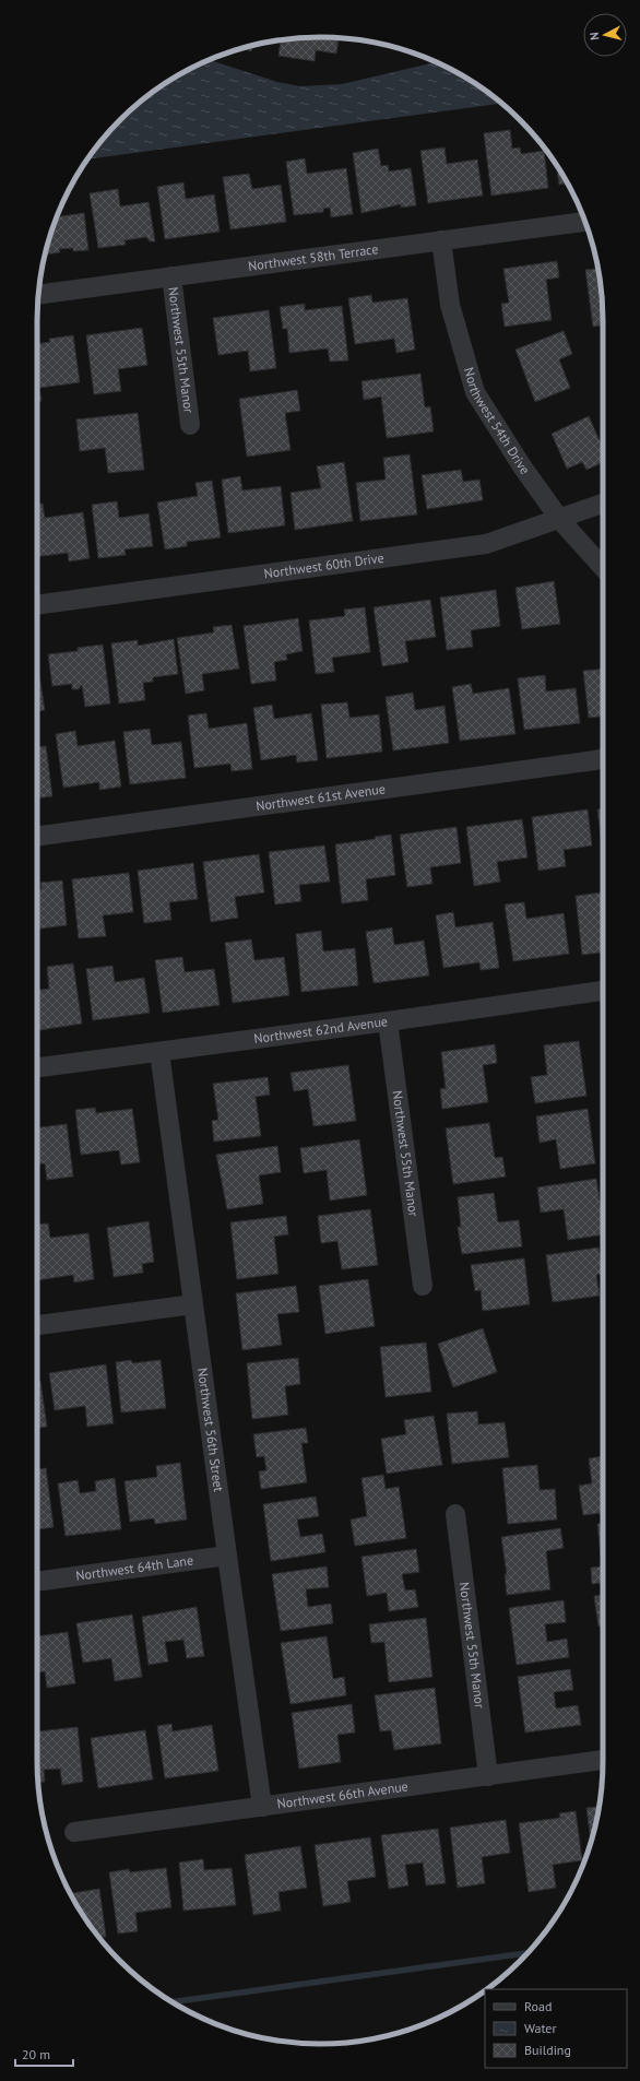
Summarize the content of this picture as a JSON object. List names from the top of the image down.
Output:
{
  "streets": {
    "street": [
      "Northwest 58th Terrace",
      "Northwest 55th Manor",
      "Northwest 54th Drive",
      "Northwest 60th Drive",
      "Northwest 61st Avenue",
      "Northwest 62nd Avenue",
      "Northwest 56th Street",
      "Northwest 64th Lane",
      "Northwest 66th Avenue"
    ]
  },
  "crossings": [
    ["Northwest 58th Terrace", "Northwest 55th Manor"],
    ["Northwest 58th Terrace", "Northwest 54th Drive"],
    ["Northwest 55th Manor", "Northwest 62nd Avenue"],
    ["Northwest 55th Manor", "Northwest 66th Avenue"],
    ["Northwest 54th Drive", "Northwest 60th Drive"],
    ["Northwest 62nd Avenue", "Northwest 56th Street"],
    ["Northwest 56th Street", "Northwest 64th Lane"],
    ["Northwest 56th Street", "Northwest 66th Avenue"]
  ],
  "legend": ["Road", "Water", "Building"],
  "scale_bar": "20 m",
  "north": "left"
}
